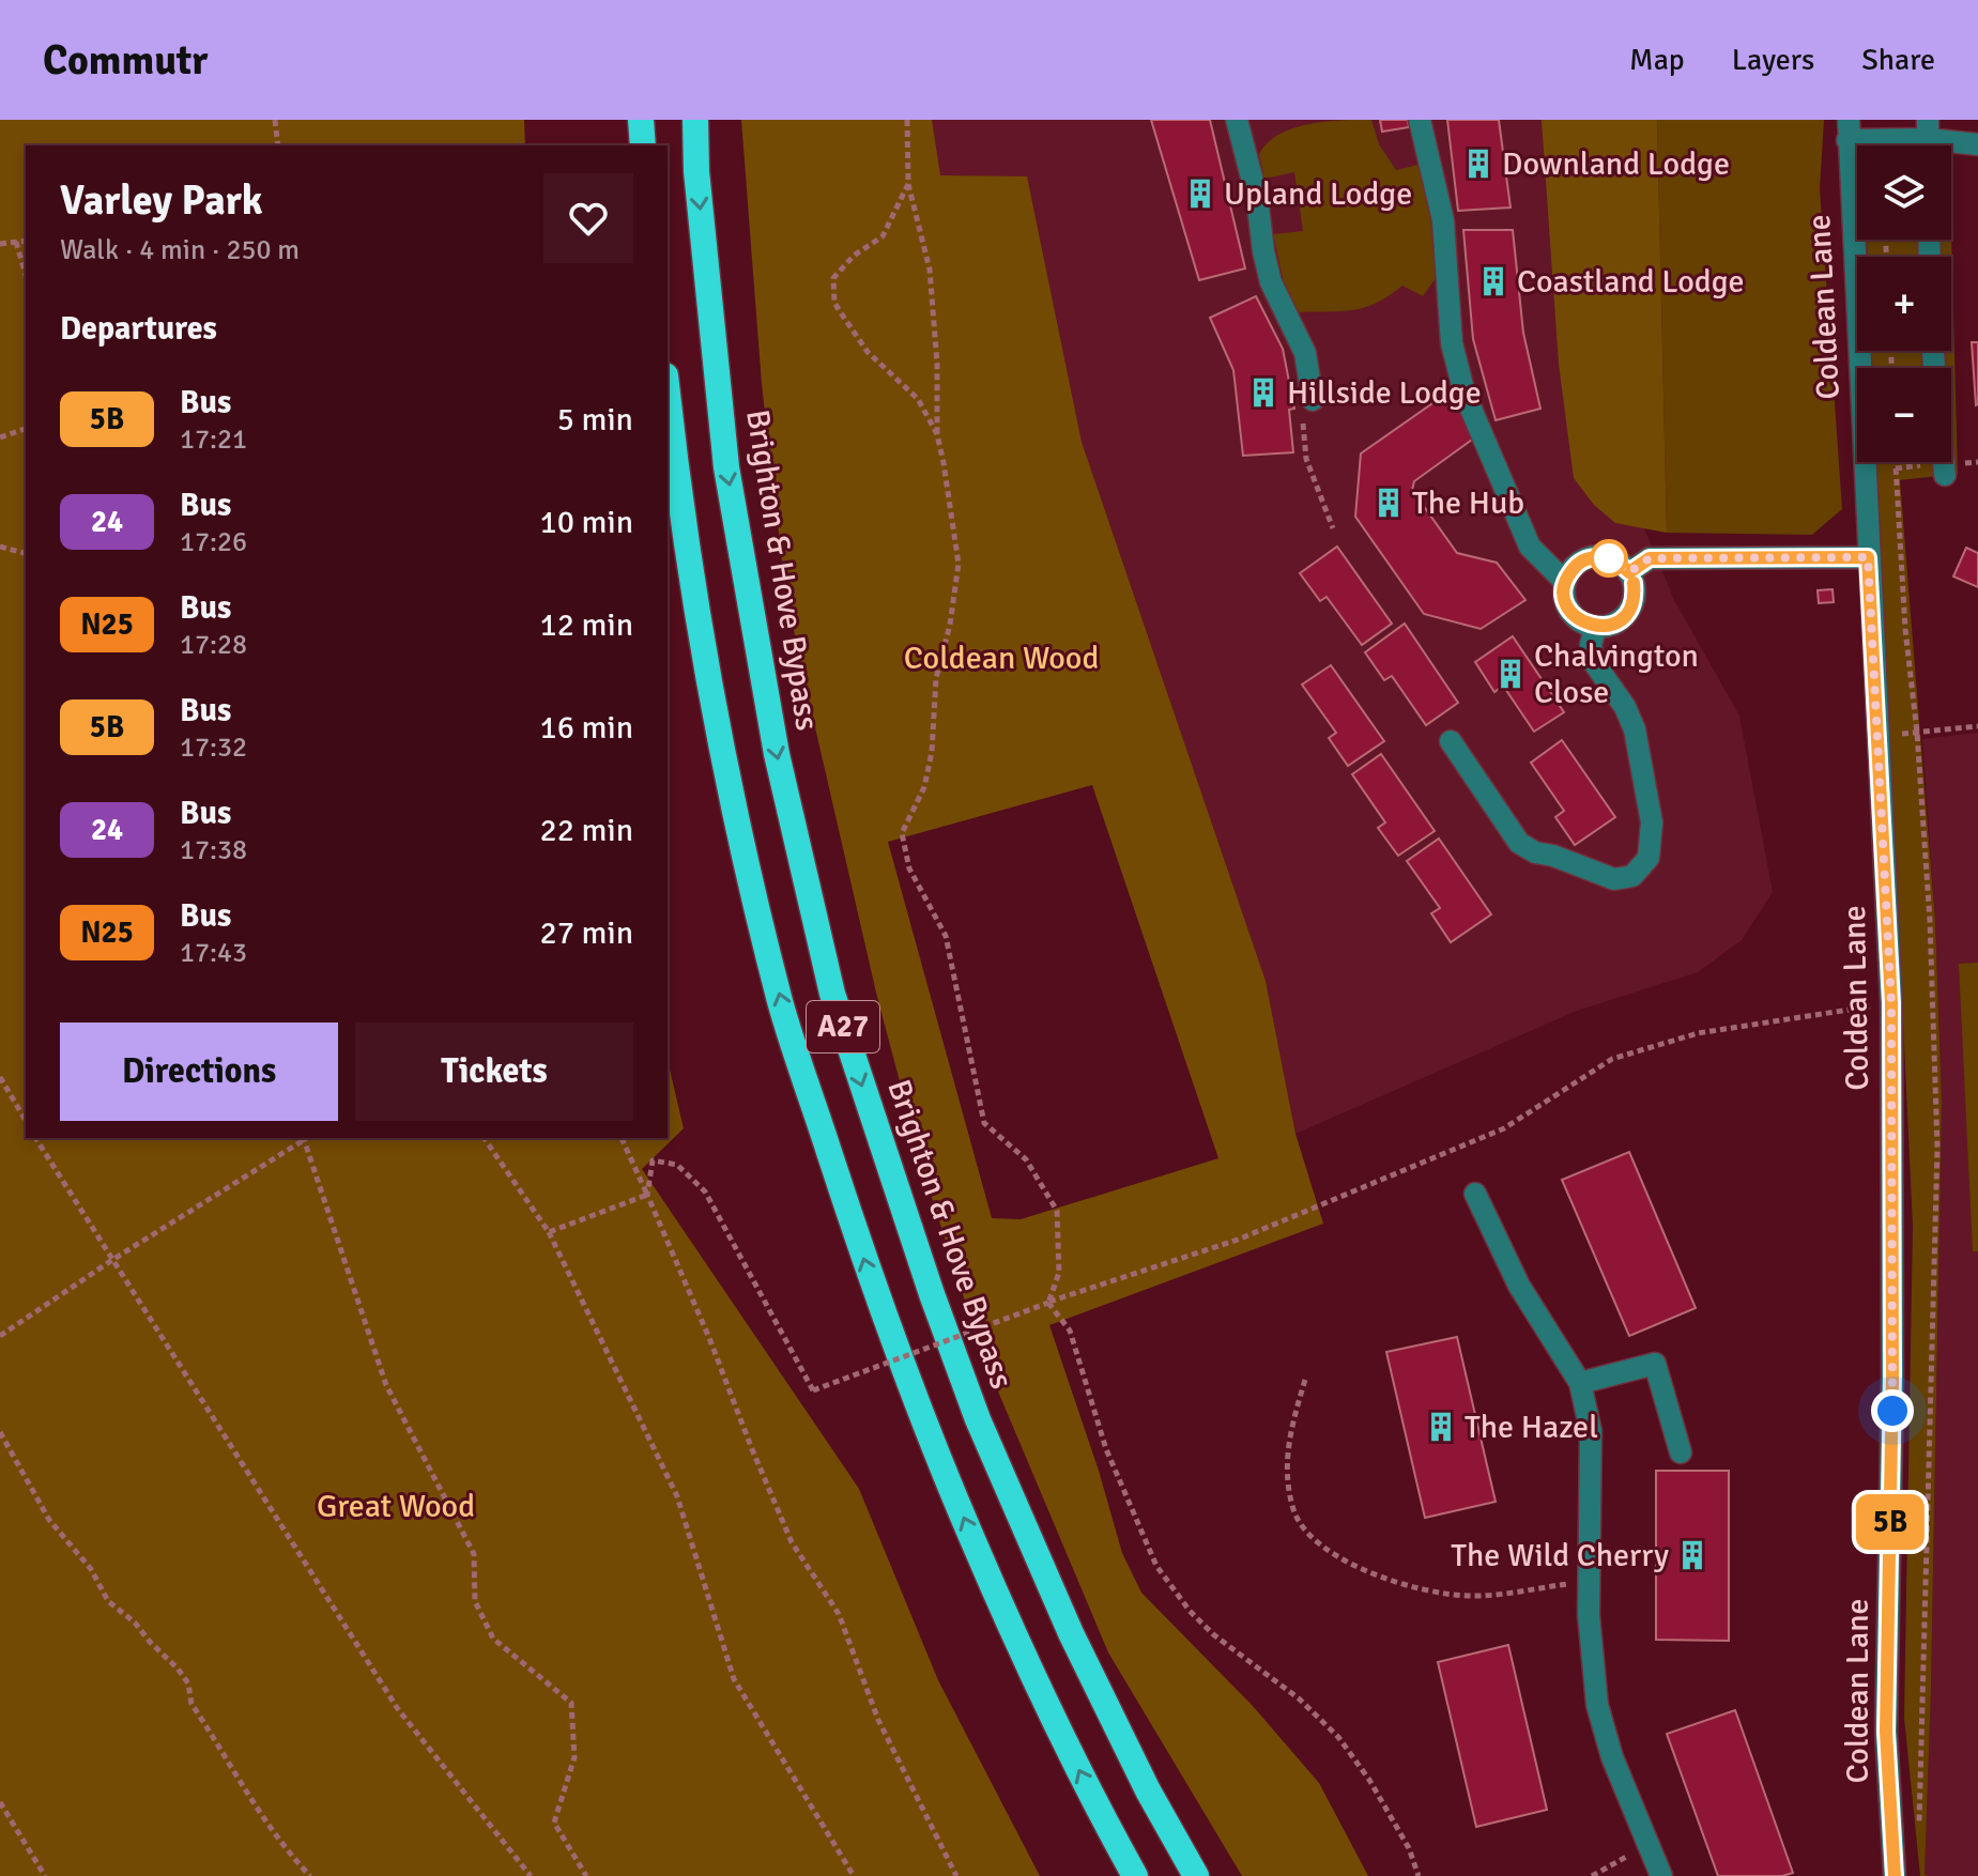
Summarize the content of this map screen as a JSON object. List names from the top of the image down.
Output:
{
  "streets": {
    "highway": ["Brighton & Hove Bypass", "A27"],
    "street": ["Coldean Lane"]
  },
  "parks": ["Coldean Wood", "Great Wood"],
  "places": {
    "building": [
      "Downland Lodge",
      "Upland Lodge",
      "Coastland Lodge",
      "Hillside Lodge",
      "The Hub",
      "Chalvington Close",
      "The Hazel",
      "The Wild Cherry"
    ]
  },
  "lines": ["bus line 5B"],
  "page": {
    "header": "Commutr",
    "nav": ["Map", "Layers", "Share"],
    "on_map": "5B",
    "map_buttons": ["+", "−"],
    "heading": [
      ["Varley Park", "Walk · 4 min · 250 m"],
      "Departures"
    ],
    "list": [
      {
        "mark": "5B",
        "name": "Bus",
        "note": "17:21",
        "value": "5 min"
      },
      {
        "mark": "24",
        "name": "Bus",
        "note": "17:26",
        "value": "10 min"
      },
      {
        "mark": "N25",
        "name": "Bus",
        "note": "17:28",
        "value": "12 min"
      },
      {
        "mark": "5B",
        "name": "Bus",
        "note": "17:32",
        "value": "16 min"
      },
      {
        "mark": "24",
        "name": "Bus",
        "note": "17:38",
        "value": "22 min"
      },
      {
        "mark": "N25",
        "name": "Bus",
        "note": "17:43",
        "value": "27 min"
      }
    ],
    "buttons": ["Directions", "Tickets"]
  }
}
